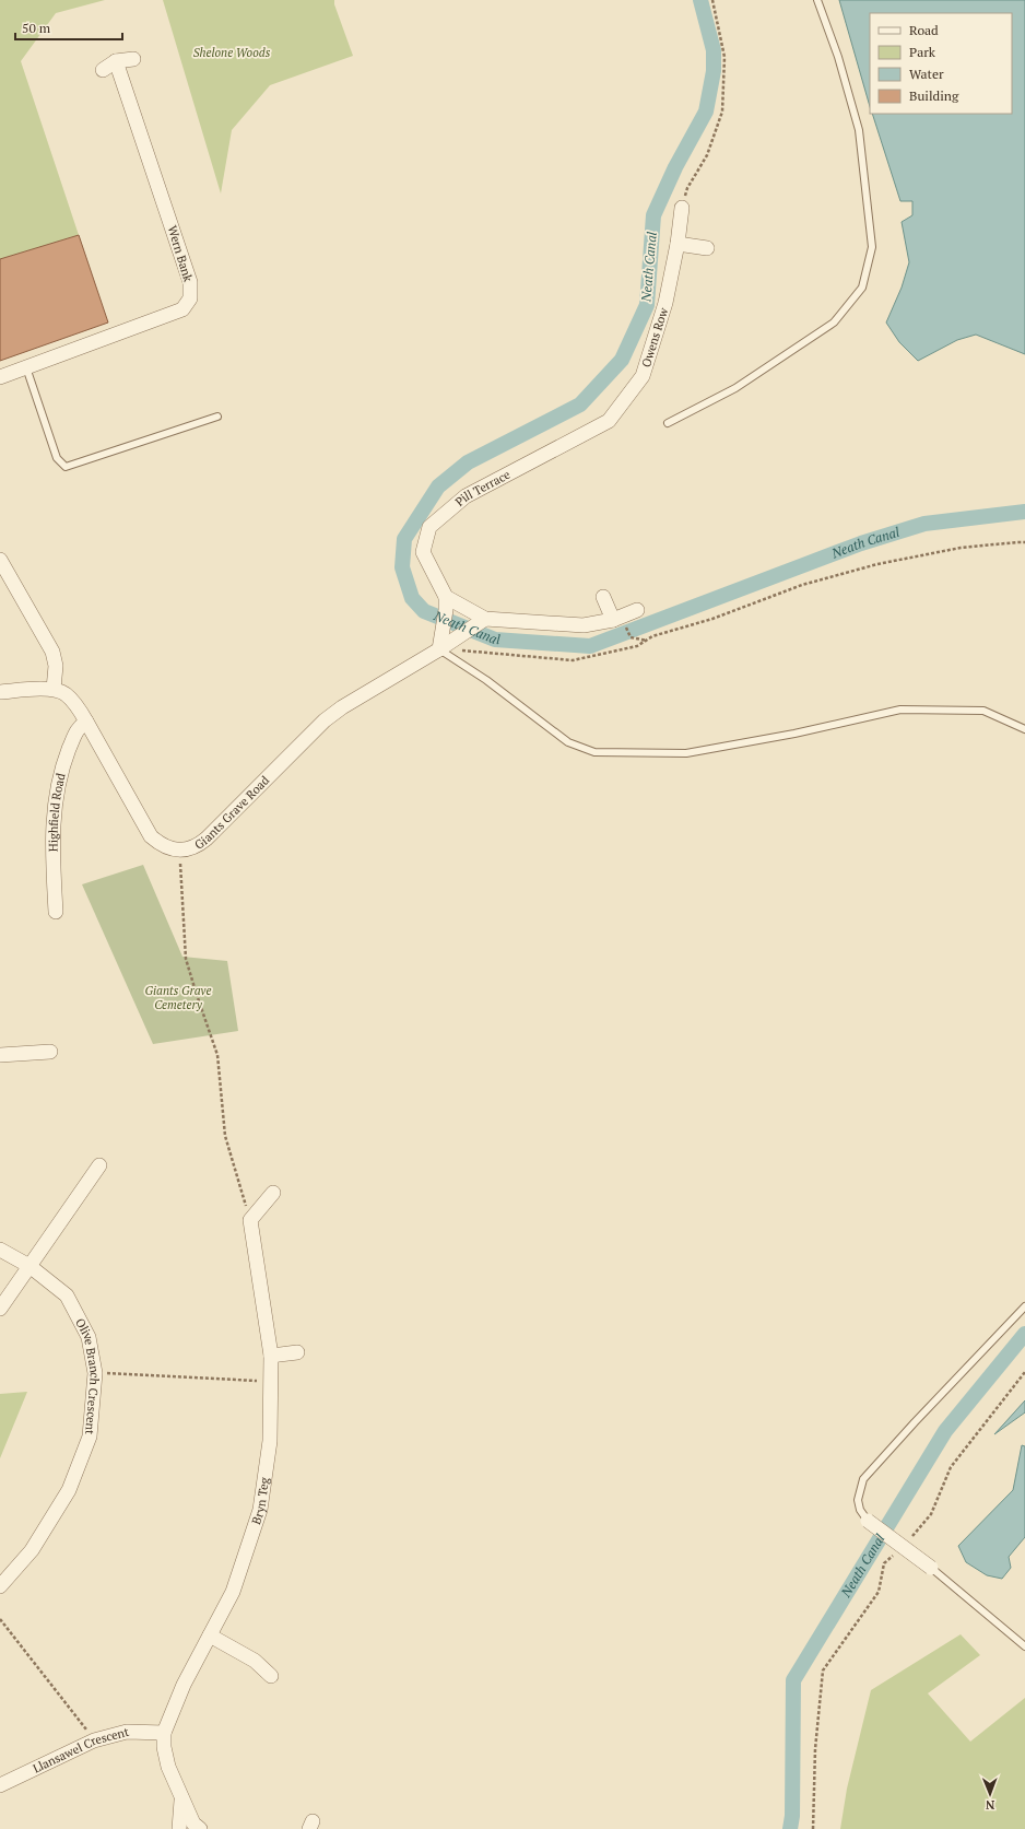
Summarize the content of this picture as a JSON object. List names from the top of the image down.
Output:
{
  "streets": {
    "street": [
      "Wern Bank",
      "Owens Row",
      "Pill Terrace",
      "Giants Grave Road",
      "Highfield Road",
      "Olive Branch Crescent",
      "Bryn Teg",
      "Llansawel Crescent"
    ]
  },
  "crossings": [
    ["Owens Row", "Pill Terrace"],
    ["Giants Grave Road", "Highfield Road"],
    ["Bryn Teg", "Llansawel Crescent"]
  ],
  "water": ["Neath Canal"],
  "parks": ["Shelone Woods", "Giants Grave Cemetery"],
  "legend": [
    "Road",
    "Park",
    "Water",
    "Building"
  ],
  "scale_bar": "50 m",
  "north": "bottom"
}
